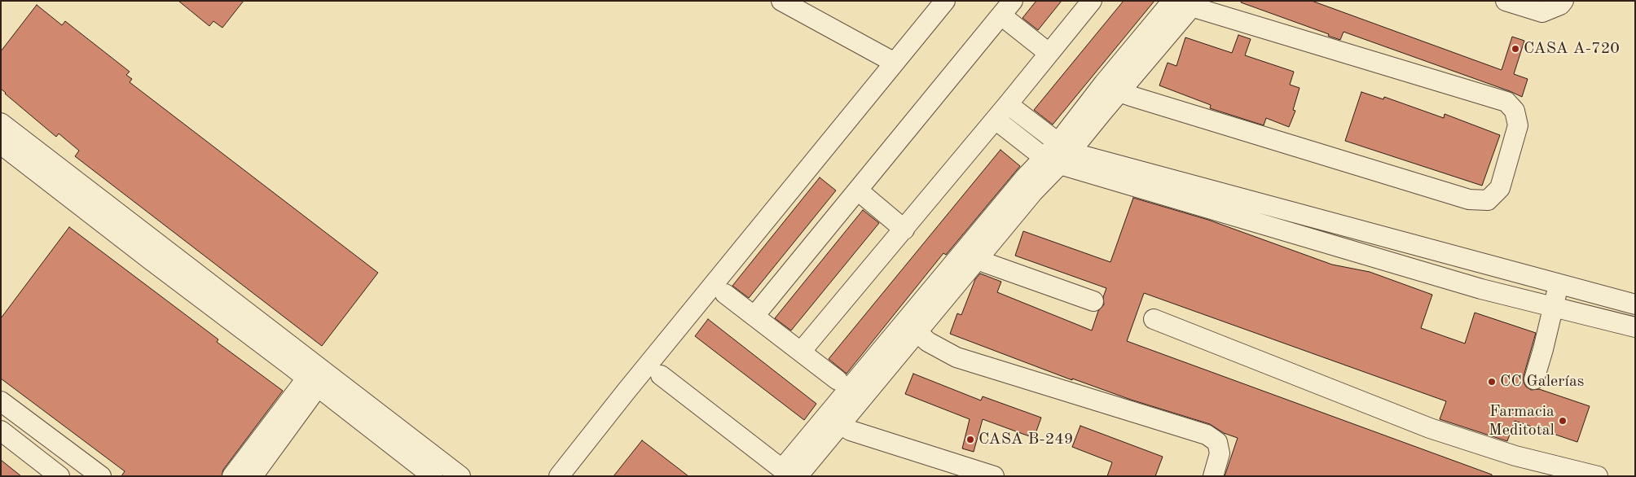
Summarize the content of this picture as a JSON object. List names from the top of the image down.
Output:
{
  "places": [
    "CASA A-720",
    "CC Galerías",
    "Farmacia Meditotal",
    "CASA B-249"
  ]
}
